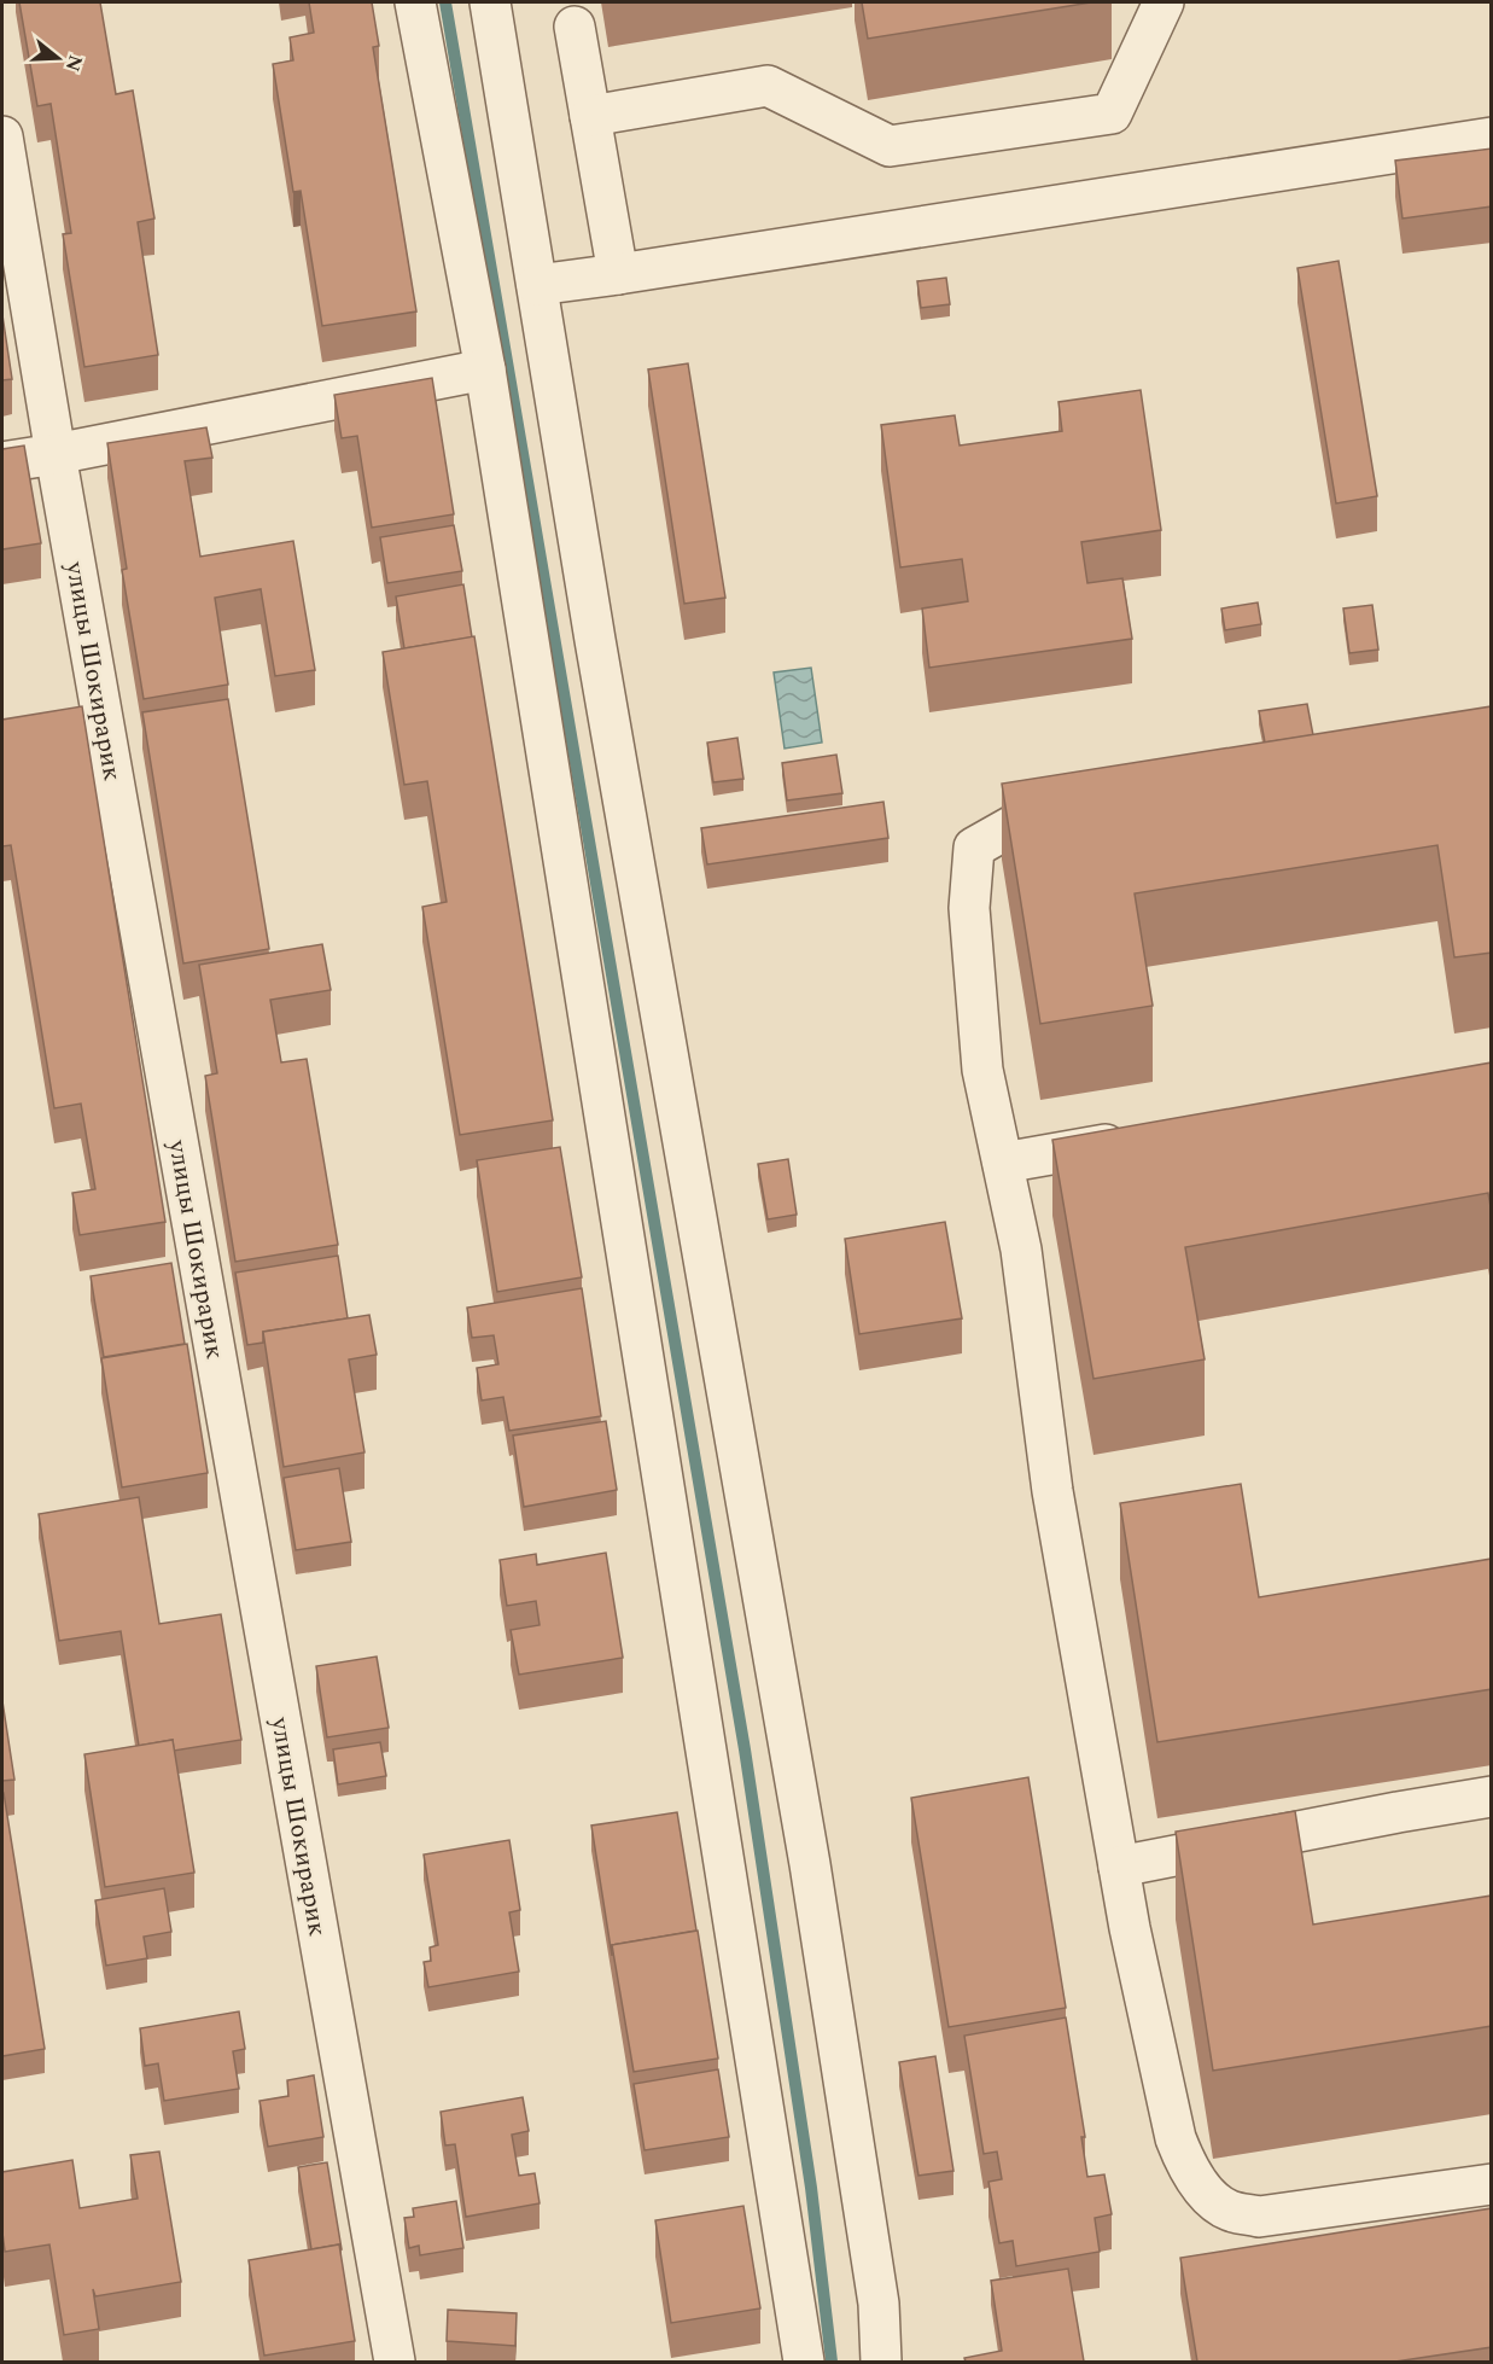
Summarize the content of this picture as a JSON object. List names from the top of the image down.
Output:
{
  "streets": {
    "street": ["улицы Шокирарик"]
  },
  "north": "right"
}
